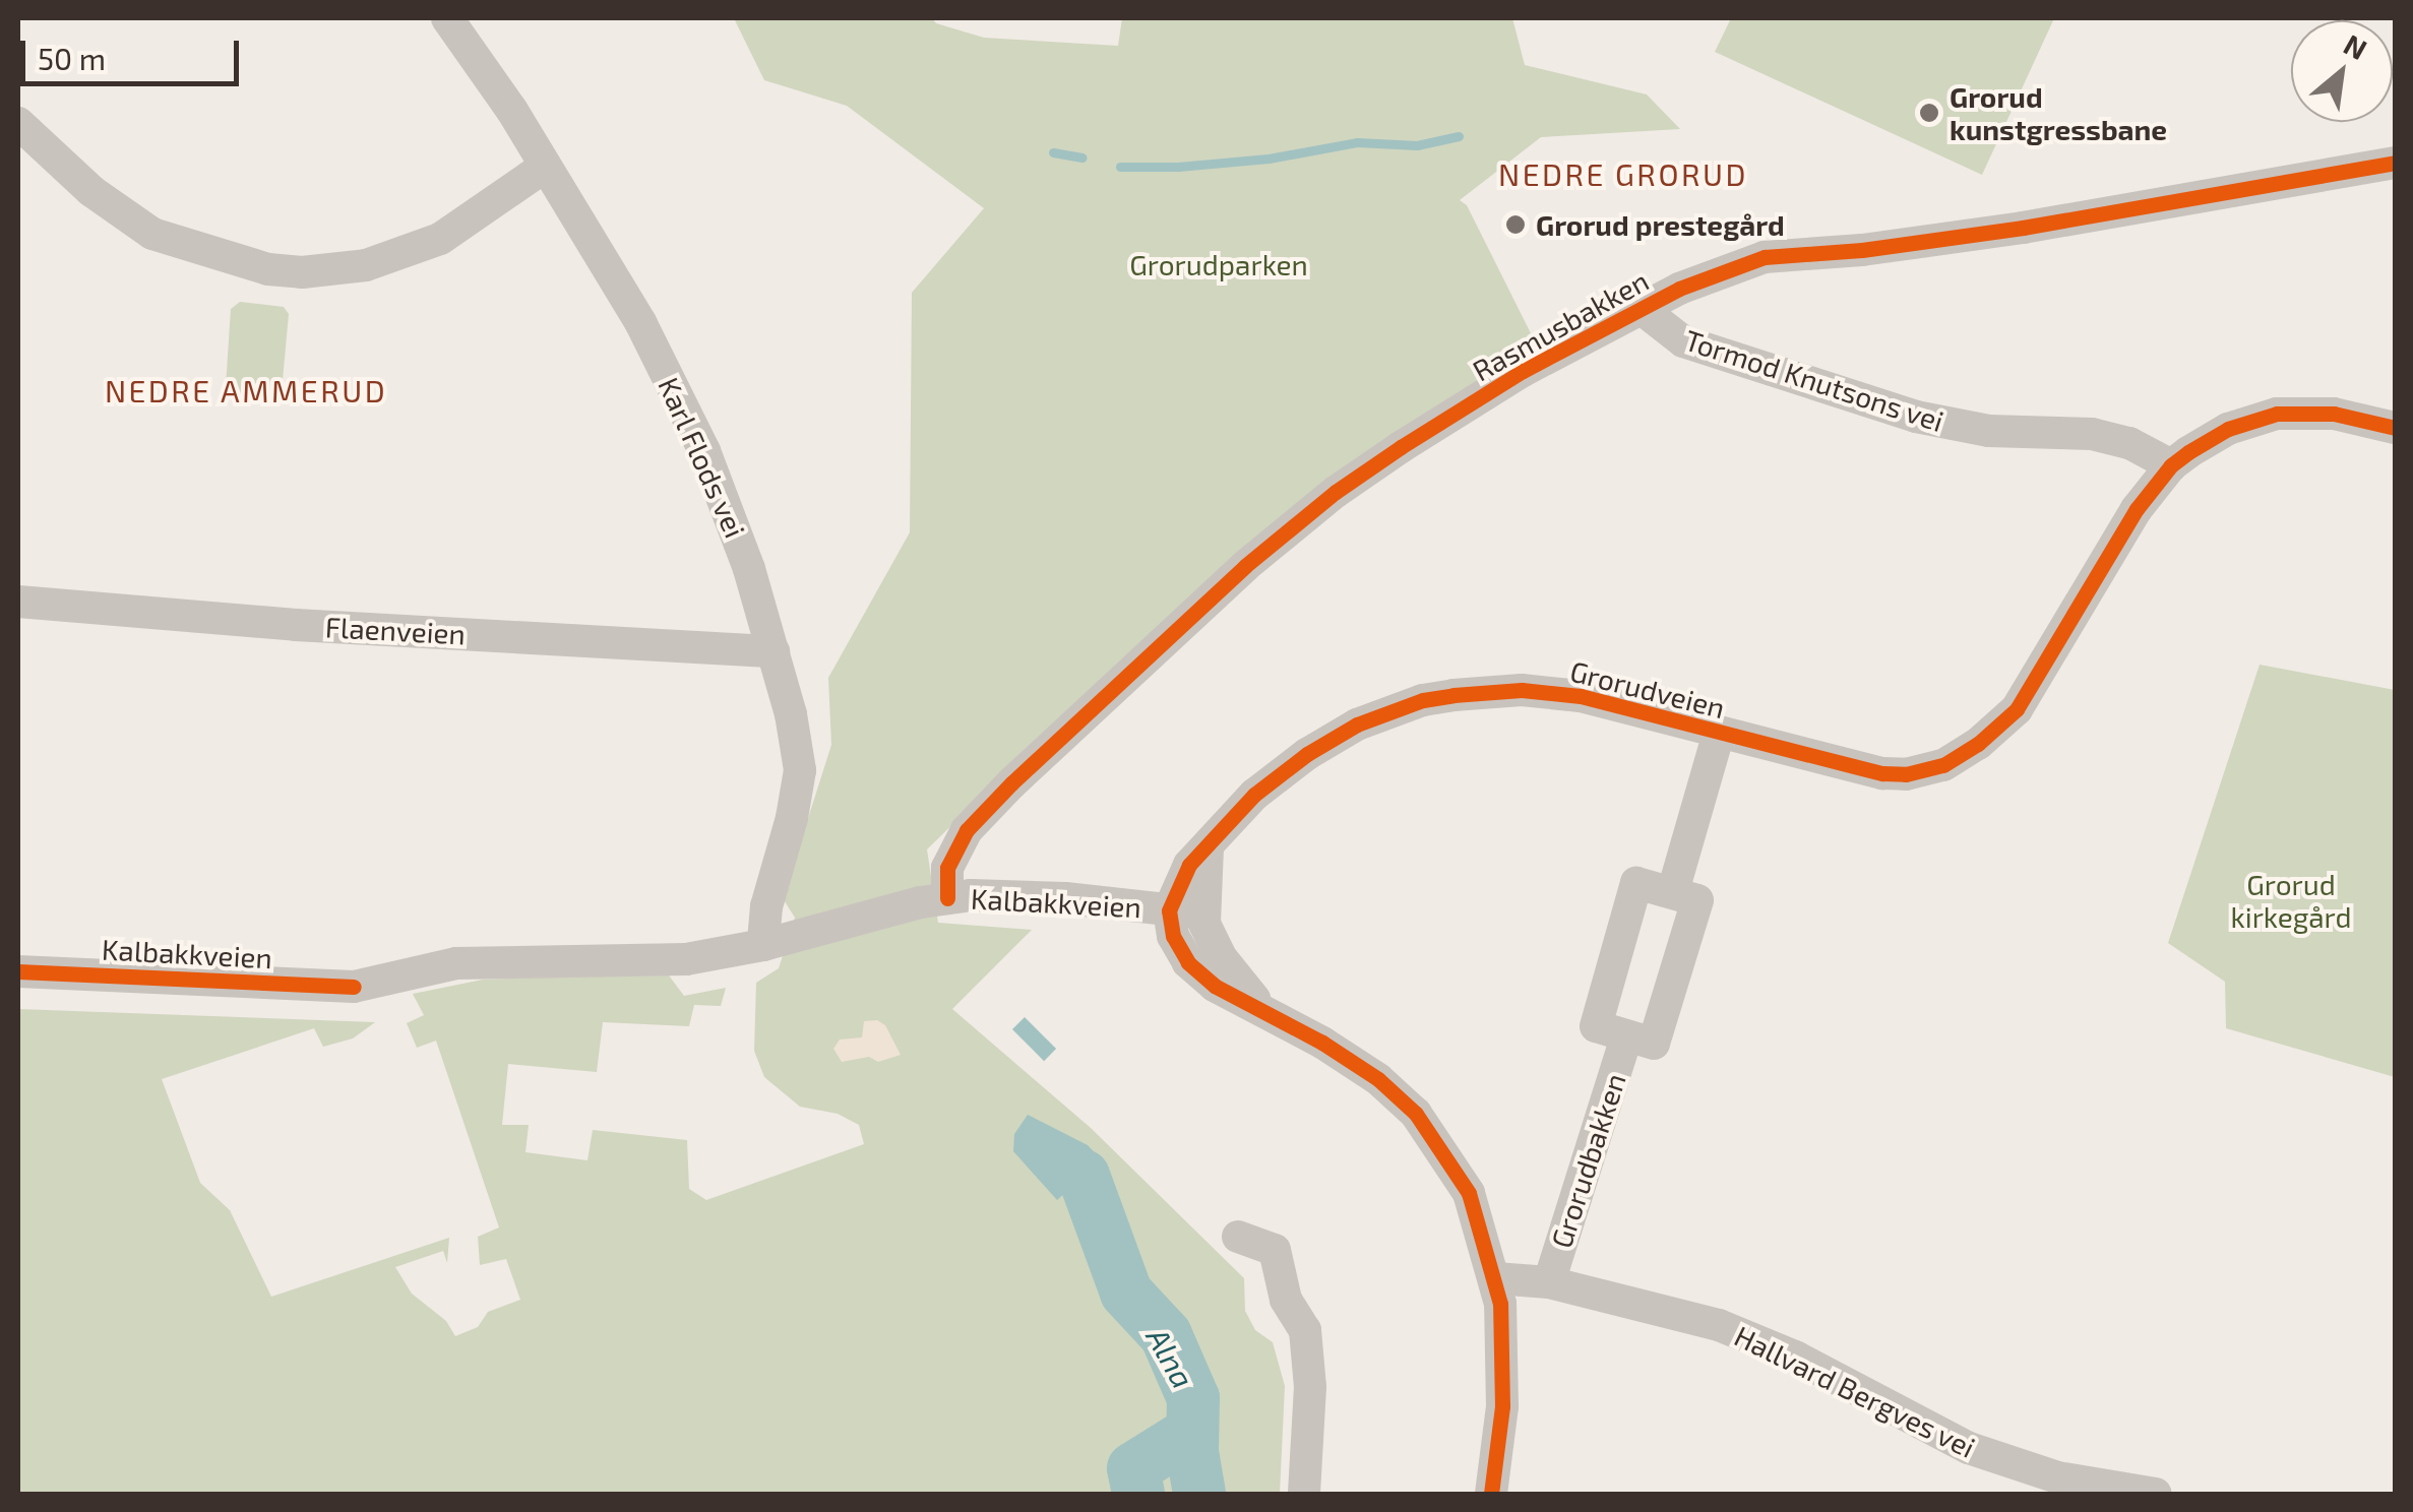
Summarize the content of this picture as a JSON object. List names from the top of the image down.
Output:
{
  "streets": {
    "street": [
      "Rasmusbakken",
      "Tormod Knutsons vei",
      "Karl Flods vei",
      "Flaenveien",
      "Grorudveien",
      "Kalbakkveien",
      "Grorudbakken",
      "Hallvard Bergves vei"
    ]
  },
  "crossings": [
    ["Rasmusbakken", "Tormod Knutsons vei"],
    ["Rasmusbakken", "Kalbakkveien"],
    ["Tormod Knutsons vei", "Grorudveien"],
    ["Karl Flods vei", "Flaenveien"],
    ["Karl Flods vei", "Kalbakkveien"],
    ["Grorudveien", "Kalbakkveien"],
    ["Grorudbakken", "Hallvard Bergves vei"]
  ],
  "districts": ["NEDRE GRORUD", "NEDRE AMMERUD"],
  "water": ["Alna"],
  "parks": ["Grorudparken", "Grorud kirkegård"],
  "places": ["Grorud kunstgressbane", "Grorud prestegård"],
  "scale_bar": "50 m",
  "north": "top right"
}
